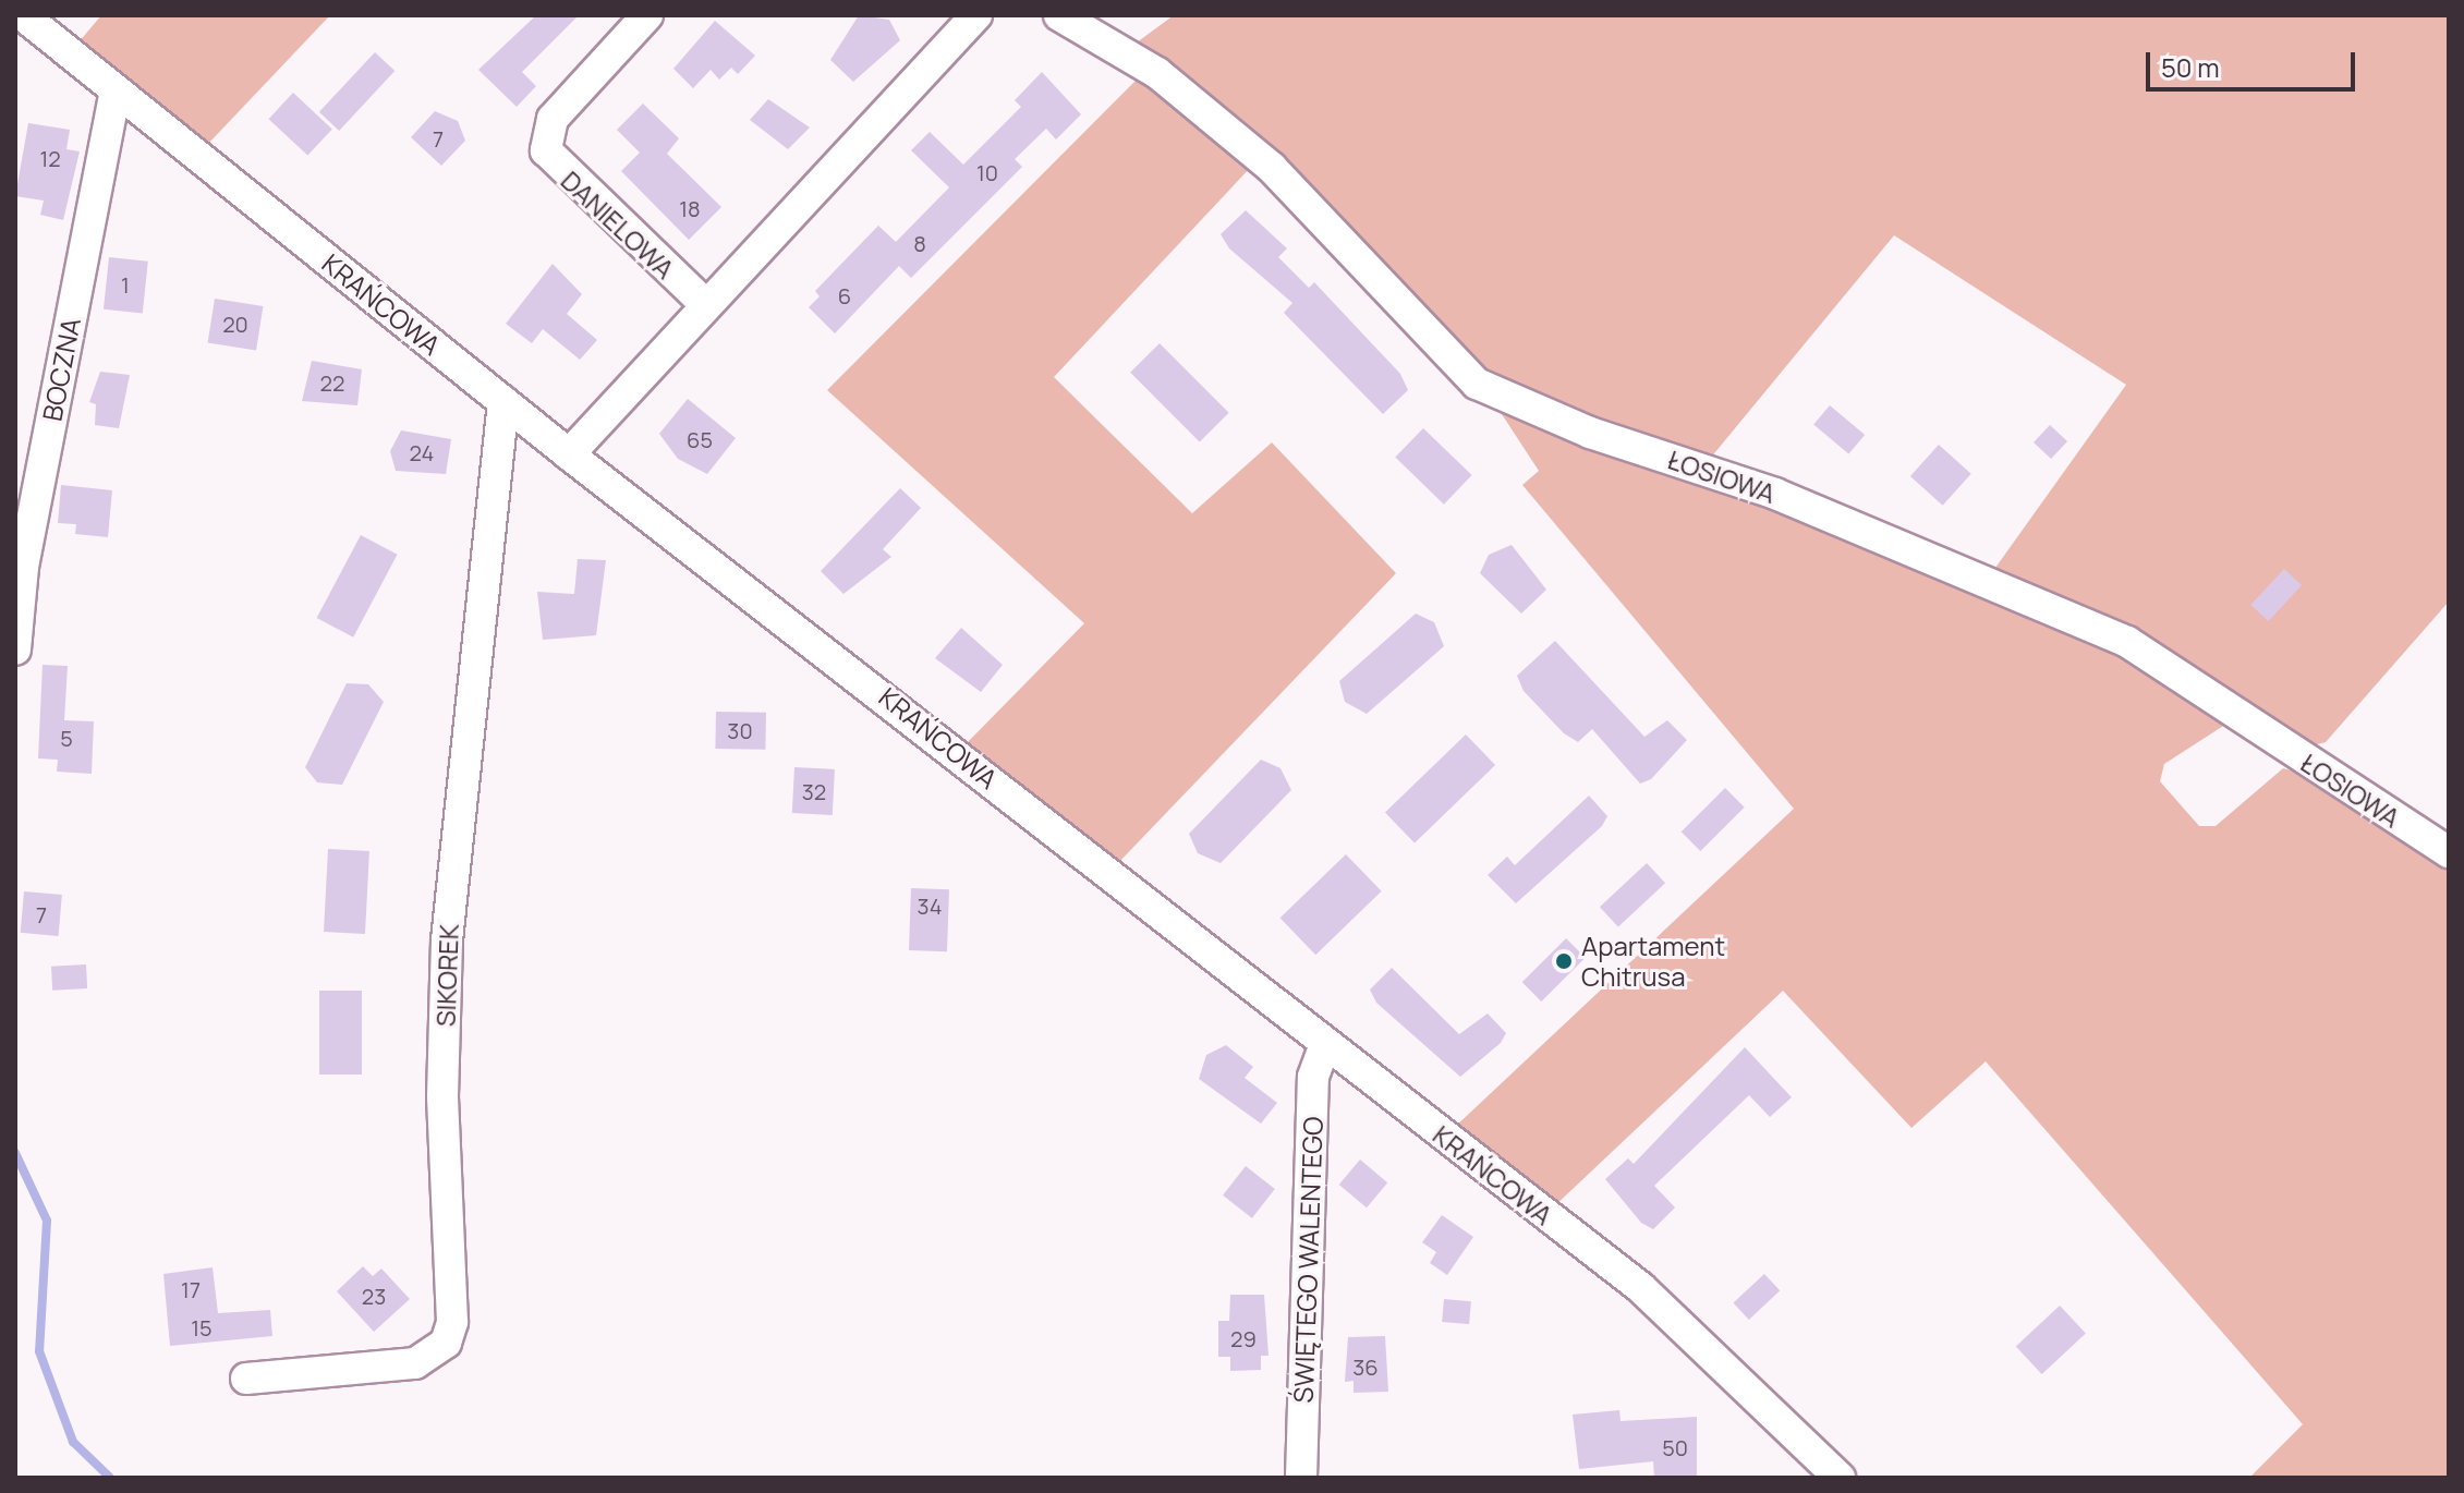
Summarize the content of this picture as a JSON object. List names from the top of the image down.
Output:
{
  "streets": {
    "street": [
      "DANIELOWA",
      "KRAŃCOWA",
      "BOCZNA",
      "ŁOSIOWA",
      "SIKOREK",
      "ŚWIĘTEGO WALENTEGO"
    ]
  },
  "crossings": [
    ["KRAŃCOWA", "BOCZNA"],
    ["KRAŃCOWA", "SIKOREK"],
    ["KRAŃCOWA", "ŚWIĘTEGO WALENTEGO"]
  ],
  "places": ["Apartament Chitrusa"],
  "house_numbers": [
    "7",
    "12",
    "10",
    "18",
    "8",
    "1",
    "6",
    "20",
    "22",
    "65",
    "24",
    "30",
    "5",
    "32",
    "34",
    "7",
    "17",
    "23",
    "15",
    "29",
    "36",
    "50"
  ],
  "scale_bar": "50 m"
}
